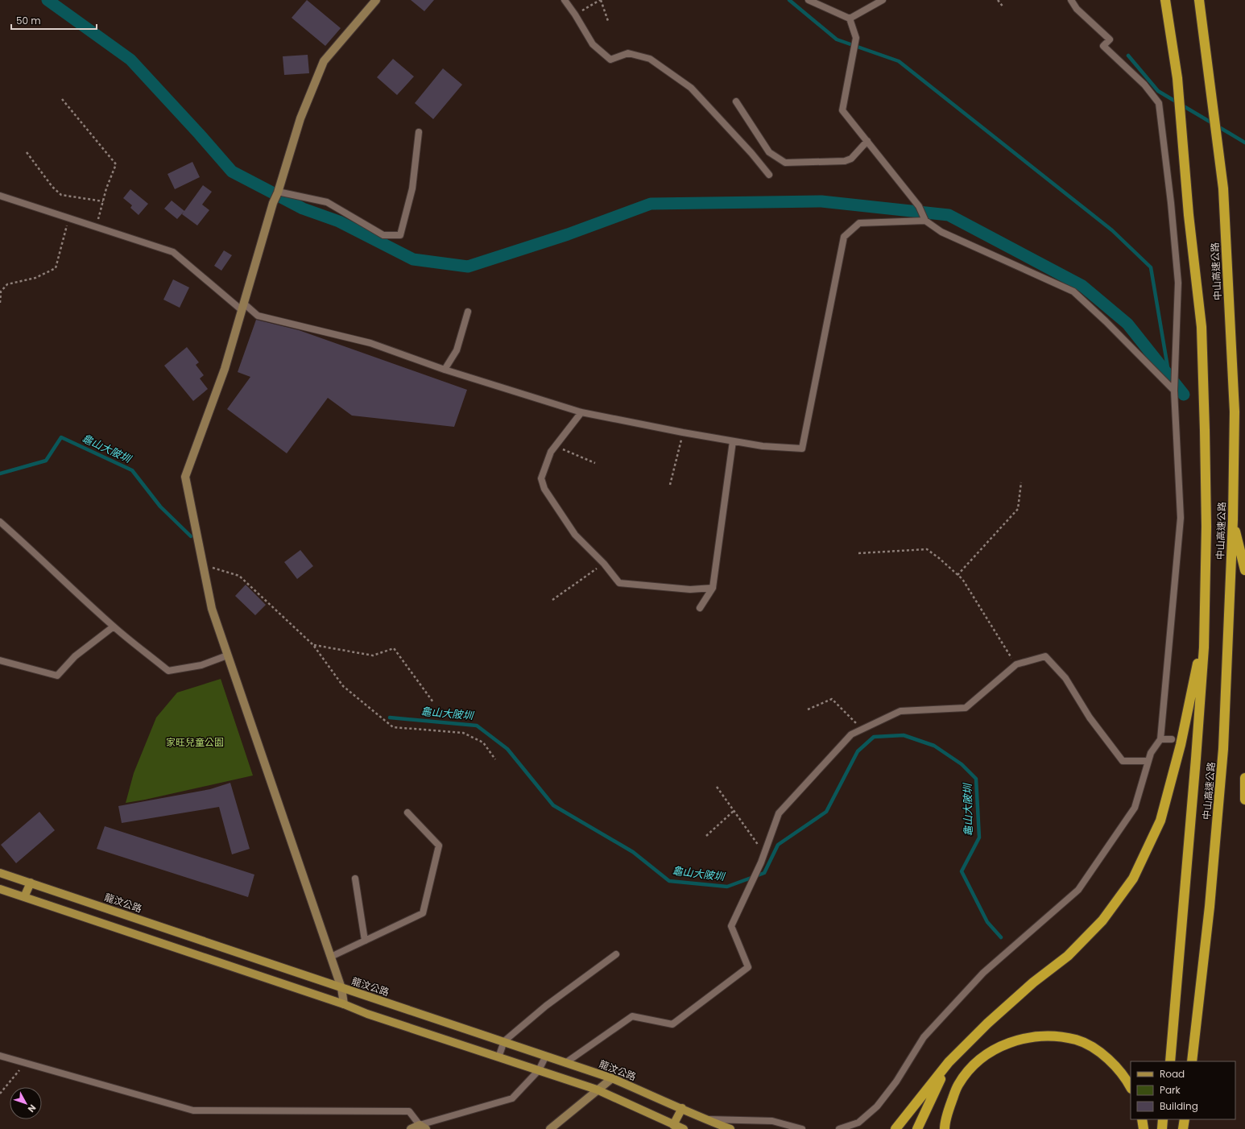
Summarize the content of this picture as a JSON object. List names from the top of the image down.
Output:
{
  "streets": {
    "highway": ["中山高速公路"],
    "main road": ["龍汶公路"]
  },
  "water": ["龜山大陂圳"],
  "parks": ["家旺兒童公園"],
  "legend": ["Road", "Park", "Building"],
  "scale_bar": "50 m",
  "north": "bottom right"
}
